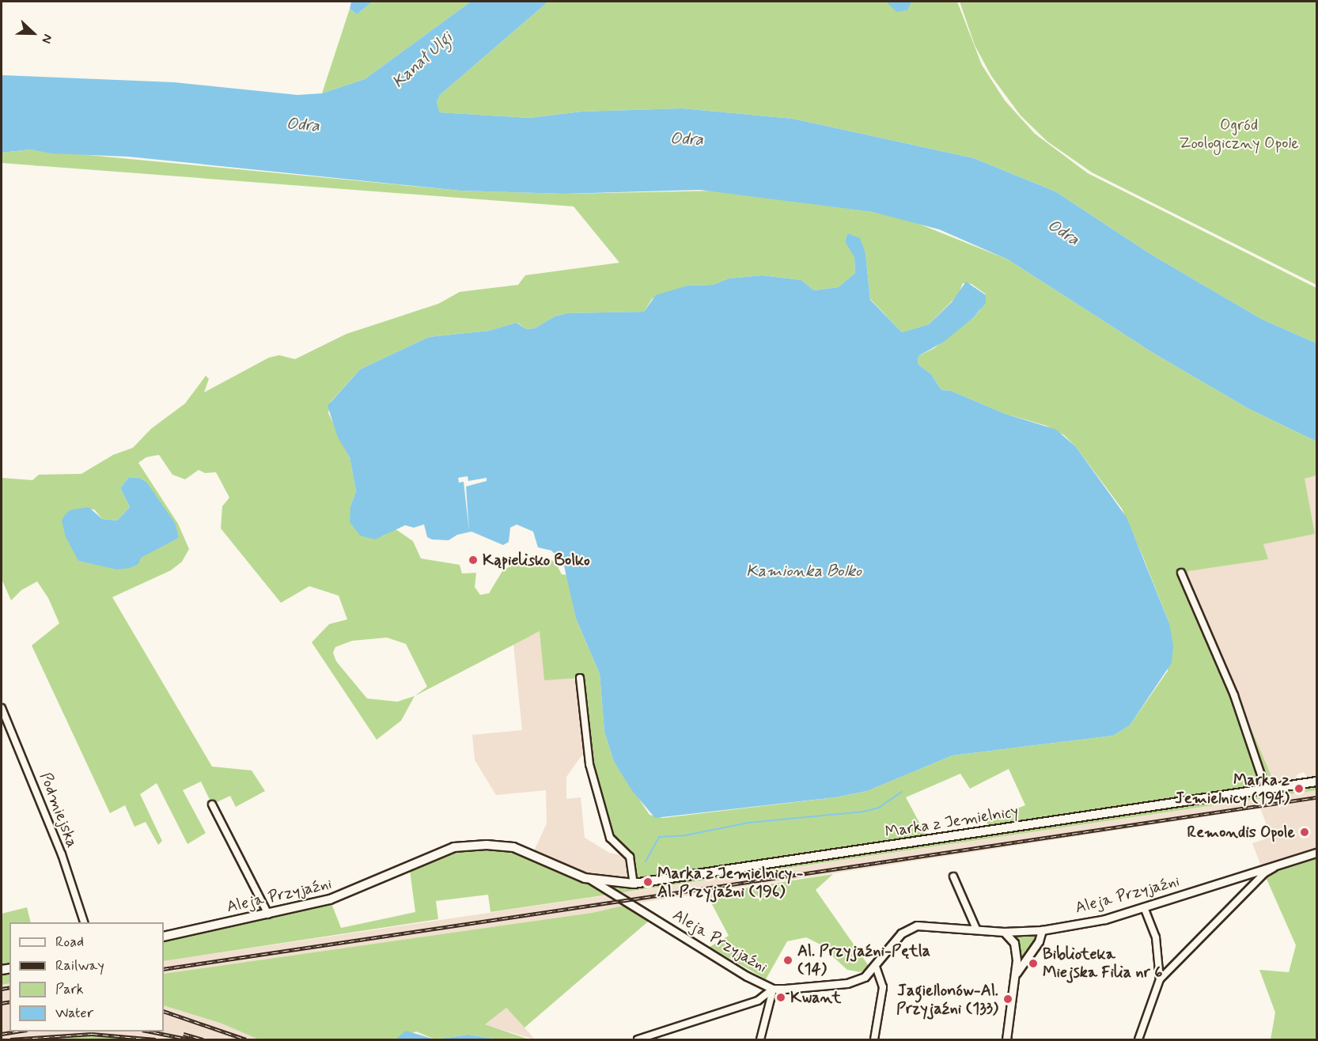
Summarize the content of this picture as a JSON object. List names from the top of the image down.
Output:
{
  "streets": {
    "main road": ["Marka z Jemielnicy", "Aleja Przyjaźni"],
    "street": ["Podmiejska"]
  },
  "crossings": [
    ["Marka z Jemielnicy", "Aleja Przyjaźni"]
  ],
  "water": ["Kanał Ulgi", "Odra", "Kamionka Bolko"],
  "parks": ["Ogród Zoologiczny Opole"],
  "places": [
    "Kąpielisko Bolko",
    "Marka z Jemielnicy (194)",
    "Remondis Opole",
    "Marka z Jemielnicy - Al. Przyjaźni (196)",
    "Al. Przyjaźni-Pętla (14)",
    "Biblioteka Miejska Filia nr 6",
    "Kwant",
    "Jagiellonów-Al. Przyjaźni (133)"
  ],
  "legend": [
    "Road",
    "Railway",
    "Park",
    "Water"
  ],
  "north": "right"
}
